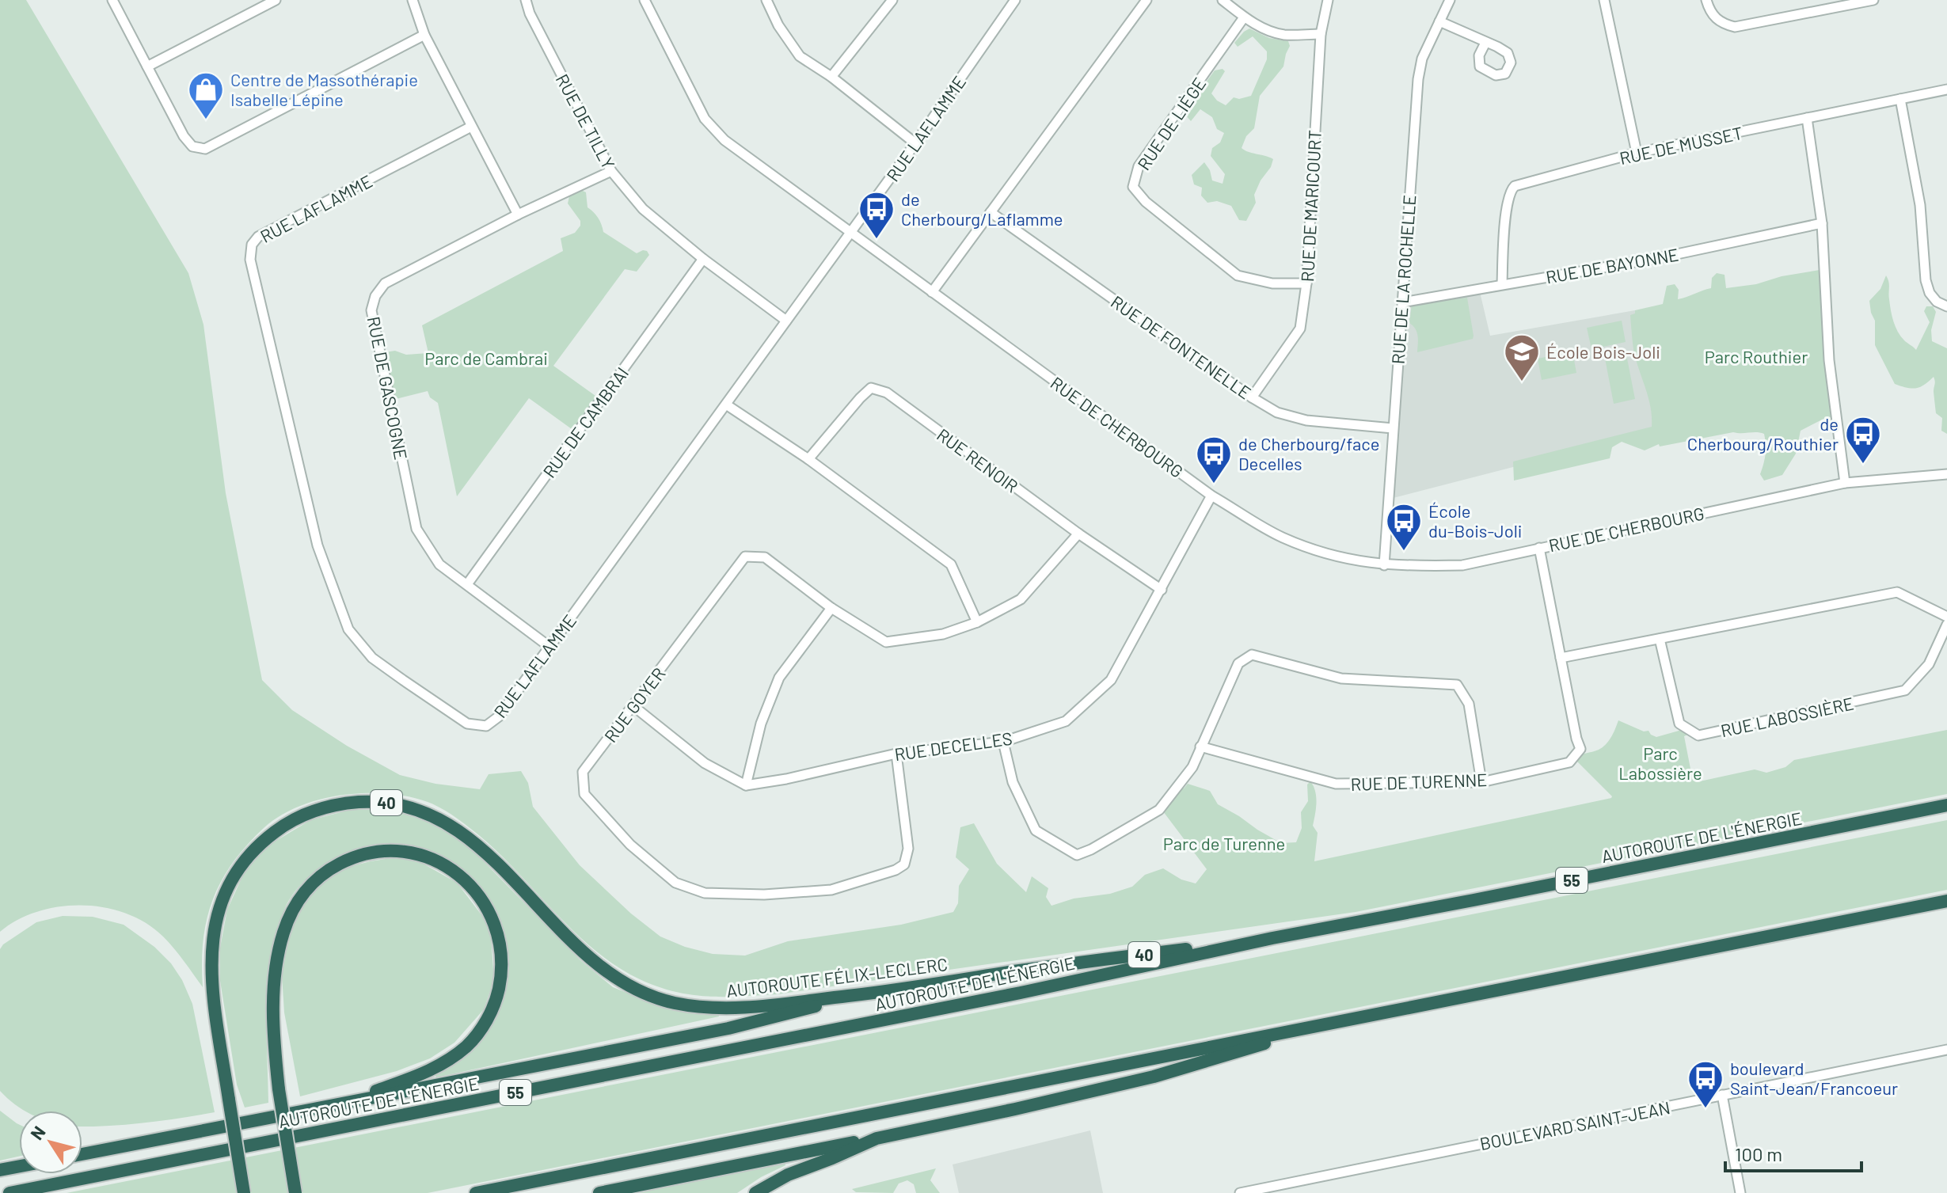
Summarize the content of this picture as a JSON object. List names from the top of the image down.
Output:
{
  "streets": {
    "highway": [
      "40",
      "AUTOROUTE DE L'ÉNERGIE",
      "55",
      "AUTOROUTE FÉLIX-LECLERC"
    ],
    "street": [
      "RUE DE TILLY",
      "RUE DE LIÈGE",
      "RUE LAFLAMME",
      "RUE DE MUSSET",
      "RUE DE MARICOURT",
      "RUE DE BAYONNE",
      "RUE DE LA ROCHELLE",
      "RUE DE FONTENELLE",
      "RUE DE GASCOGNE",
      "RUE DE CAMBRAI",
      "RUE DE CHERBOURG",
      "RUE RENOIR",
      "RUE GOYER",
      "RUE LABOSSIÈRE",
      "RUE DECELLES",
      "RUE DE TURENNE",
      "BOULEVARD SAINT-JEAN"
    ]
  },
  "crossings": [
    ["RUE DE TILLY", "RUE LAFLAMME"],
    ["RUE DE TILLY", "RUE DE GASCOGNE"],
    ["RUE DE TILLY", "RUE DE CAMBRAI"],
    ["RUE DE LIÈGE", "RUE DE MARICOURT"],
    ["RUE LAFLAMME", "RUE DE GASCOGNE"],
    ["RUE LAFLAMME", "RUE DE CHERBOURG"],
    ["RUE DE MUSSET", "RUE DE BAYONNE"],
    ["RUE DE MARICOURT", "RUE DE FONTENELLE"],
    ["RUE DE BAYONNE", "RUE DE LA ROCHELLE"],
    ["RUE DE LA ROCHELLE", "RUE DE FONTENELLE"],
    ["RUE DE LA ROCHELLE", "RUE DE CHERBOURG"],
    ["RUE DE GASCOGNE", "RUE DE CAMBRAI"],
    ["RUE DE CHERBOURG", "RUE DECELLES"],
    ["RUE DE CHERBOURG", "RUE DE TURENNE"],
    ["RUE RENOIR", "RUE GOYER"],
    ["RUE RENOIR", "RUE DECELLES"],
    ["RUE GOYER", "RUE DECELLES"],
    ["AUTOROUTE DE L'ÉNERGIE", "AUTOROUTE FÉLIX-LECLERC"]
  ],
  "parks": [
    "Parc Routhier",
    "Parc de Cambrai",
    "Parc Labossière",
    "Parc de Turenne"
  ],
  "places": {
    "shop": ["Centre de Massothérapie Isabelle Lépine"],
    "bus stop": [
      "de Cherbourg/Laflamme",
      "de Cherbourg/Routhier",
      "de Cherbourg/face Decelles",
      "École du-Bois-Joli",
      "boulevard Saint-Jean/Francoeur"
    ],
    "school or university": ["École Bois-Joli"]
  },
  "scale_bar": "100 m",
  "north": "top left"
}
